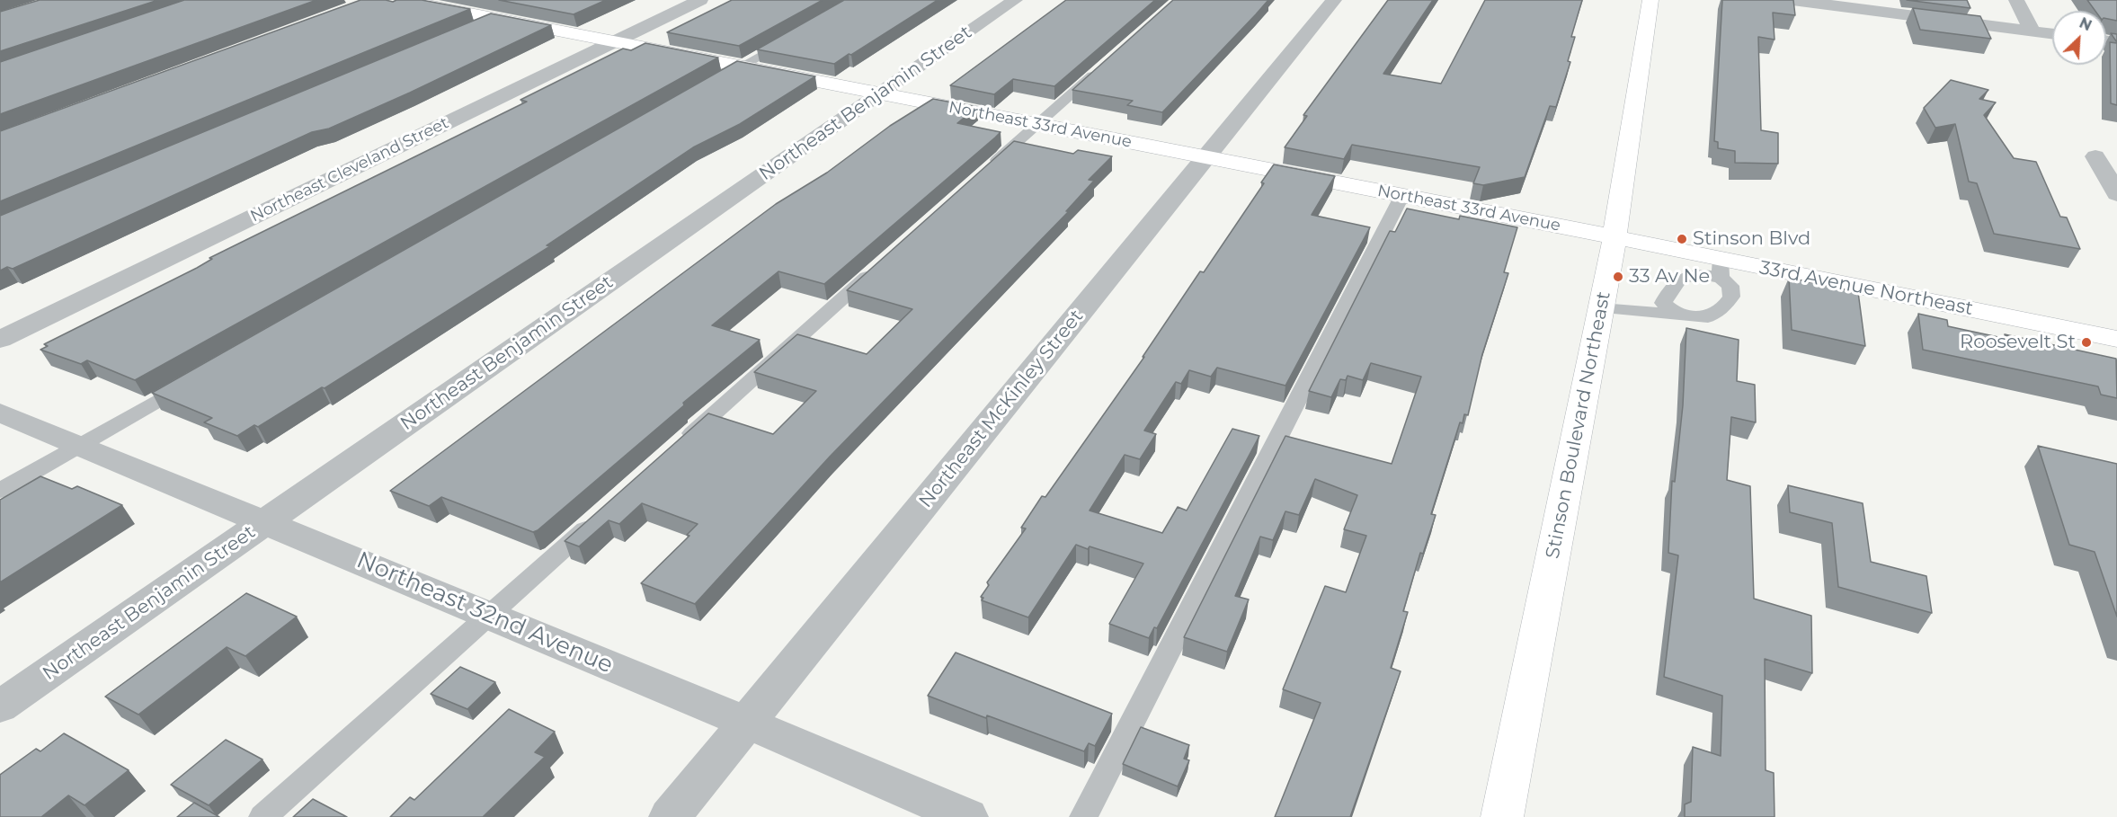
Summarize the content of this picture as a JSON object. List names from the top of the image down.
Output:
{
  "streets": {
    "street": [
      "Northeast Benjamin Street",
      "Northeast 33rd Avenue",
      "Northeast Cleveland Street",
      "33rd Avenue Northeast",
      "Northeast McKinley Street",
      "Stinson Boulevard Northeast",
      "Northeast 32nd Avenue"
    ]
  },
  "crossings": [
    ["Northeast Benjamin Street", "Northeast 33rd Avenue"],
    ["Northeast Benjamin Street", "Northeast 32nd Avenue"],
    ["Northeast 33rd Avenue", "Northeast Cleveland Street"],
    ["Northeast 33rd Avenue", "33rd Avenue Northeast"],
    ["Northeast 33rd Avenue", "Northeast McKinley Street"],
    ["Northeast 33rd Avenue", "Stinson Boulevard Northeast"],
    ["33rd Avenue Northeast", "Stinson Boulevard Northeast"],
    ["Northeast McKinley Street", "Northeast 32nd Avenue"]
  ],
  "places": ["Stinson Blvd", "33 Av Ne", "Roosevelt St"],
  "north": "top right"
}
